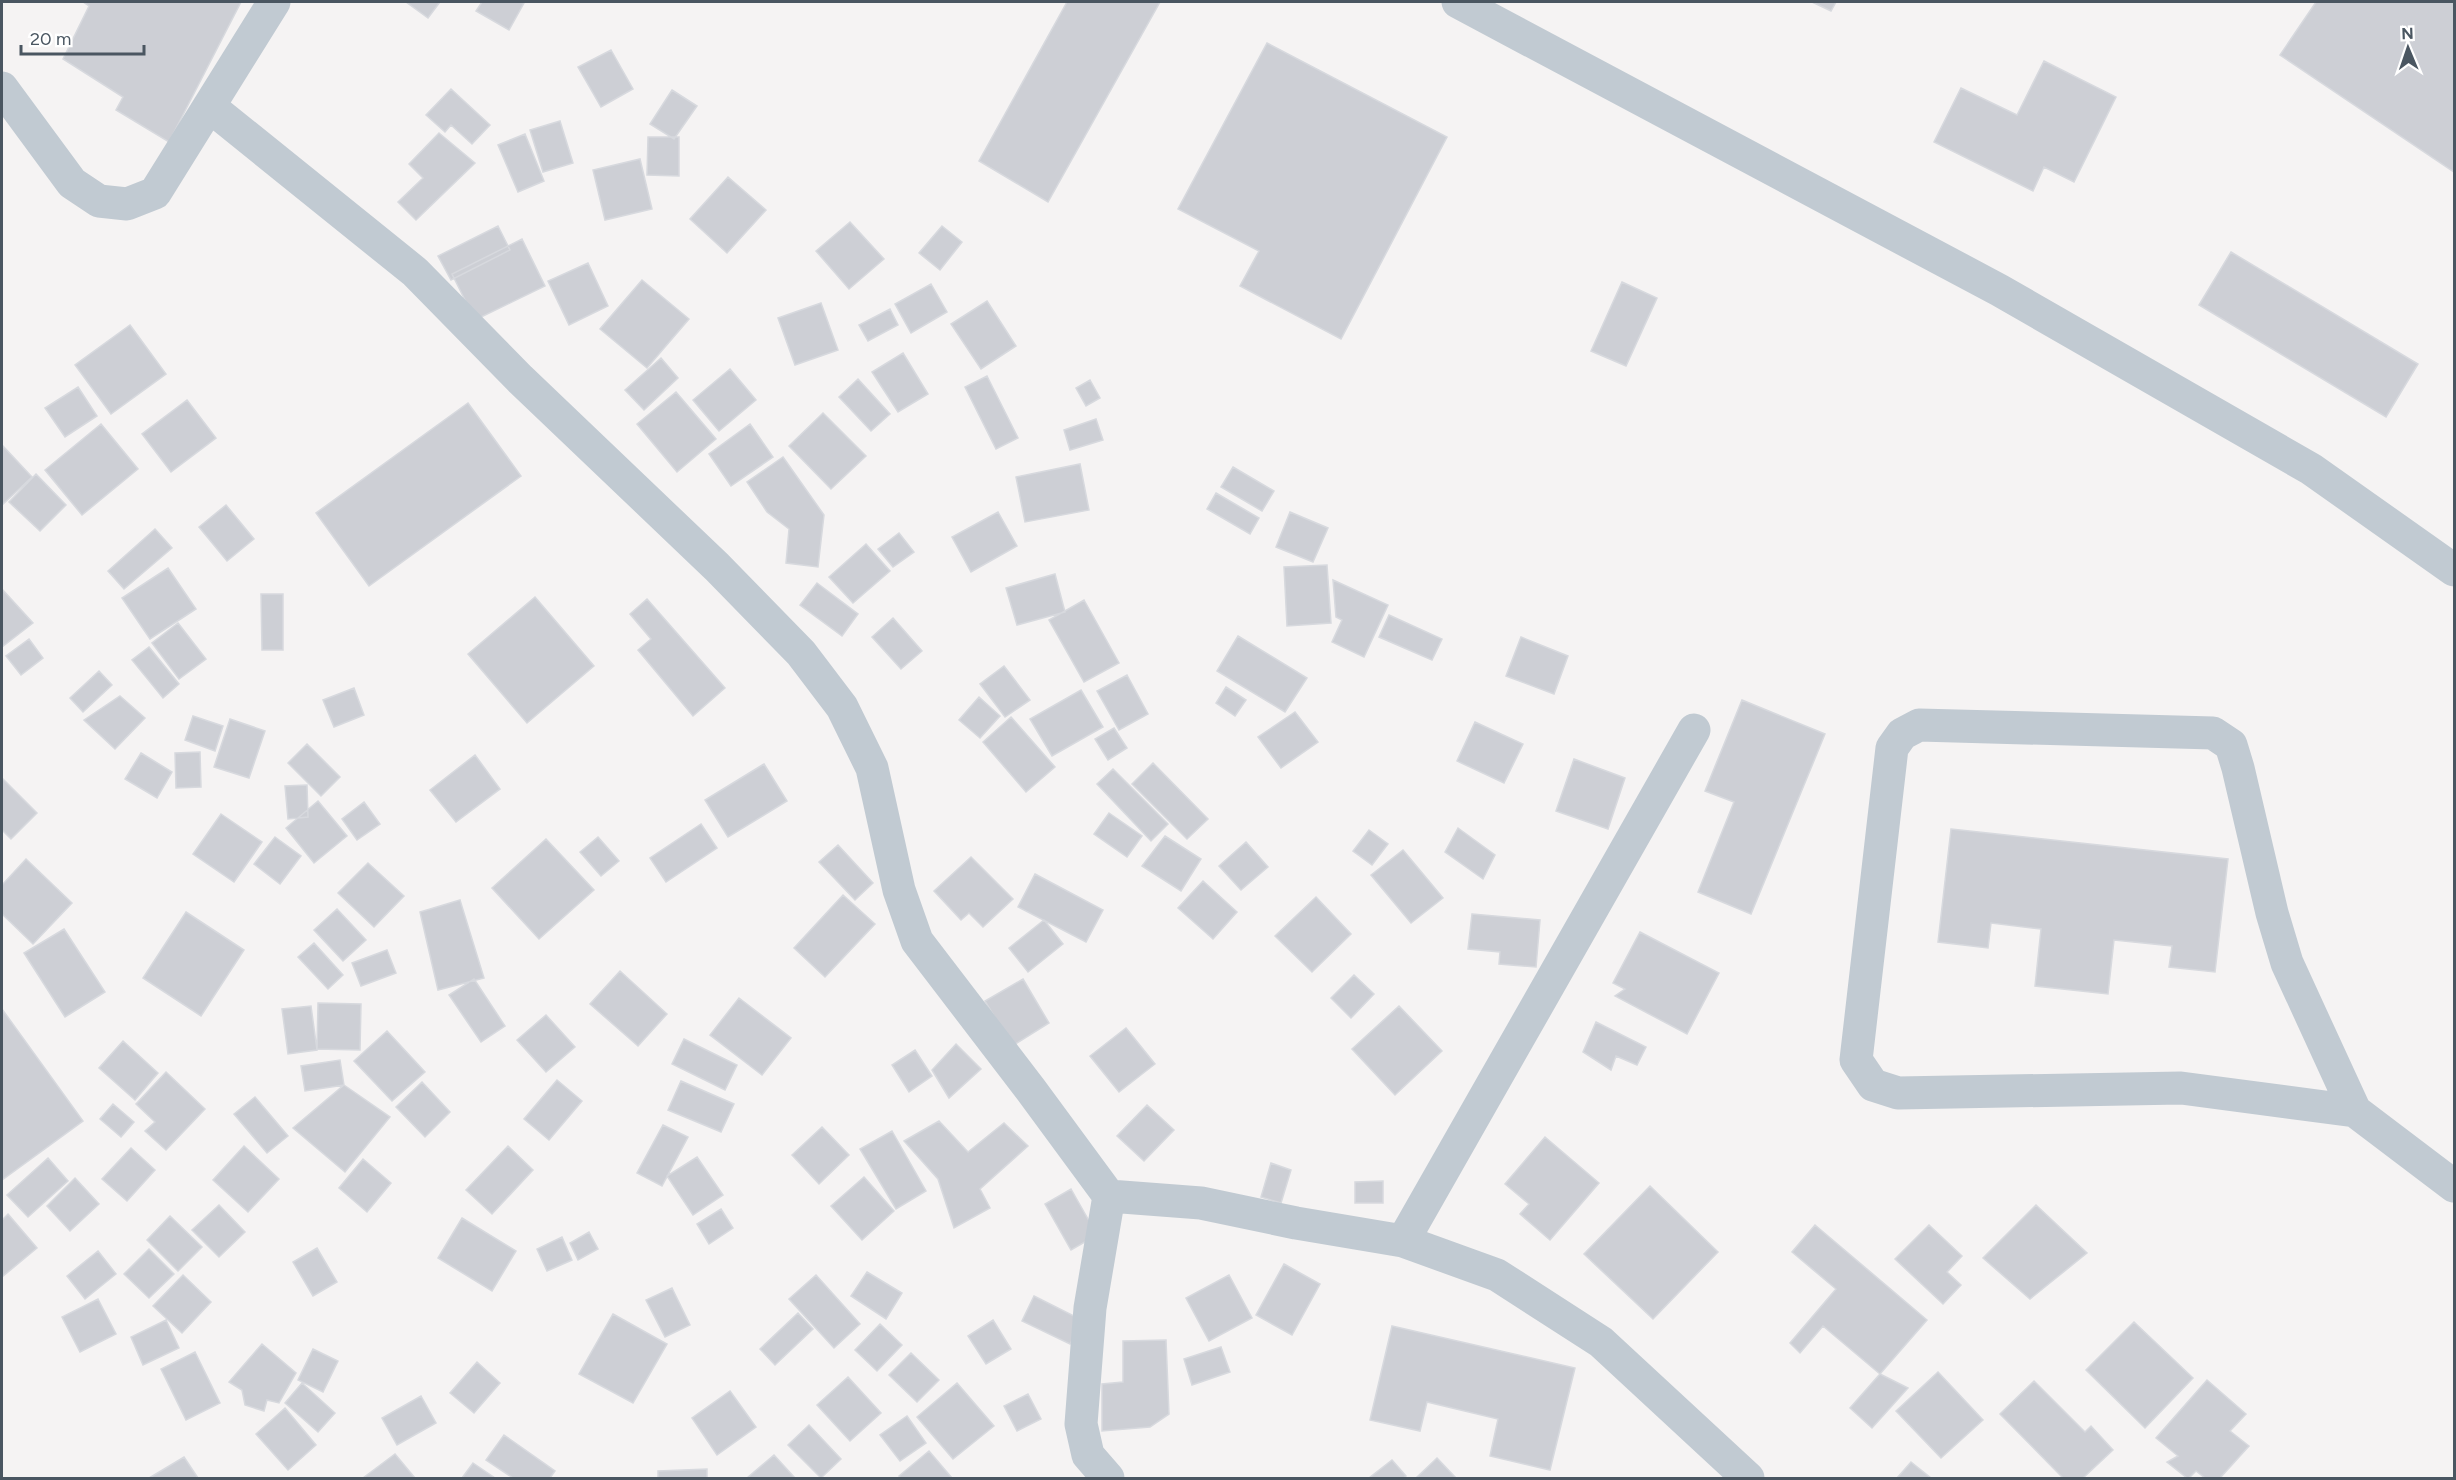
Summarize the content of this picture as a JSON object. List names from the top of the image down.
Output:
{
  "scale_bar": "20 m",
  "north": "top"
}
